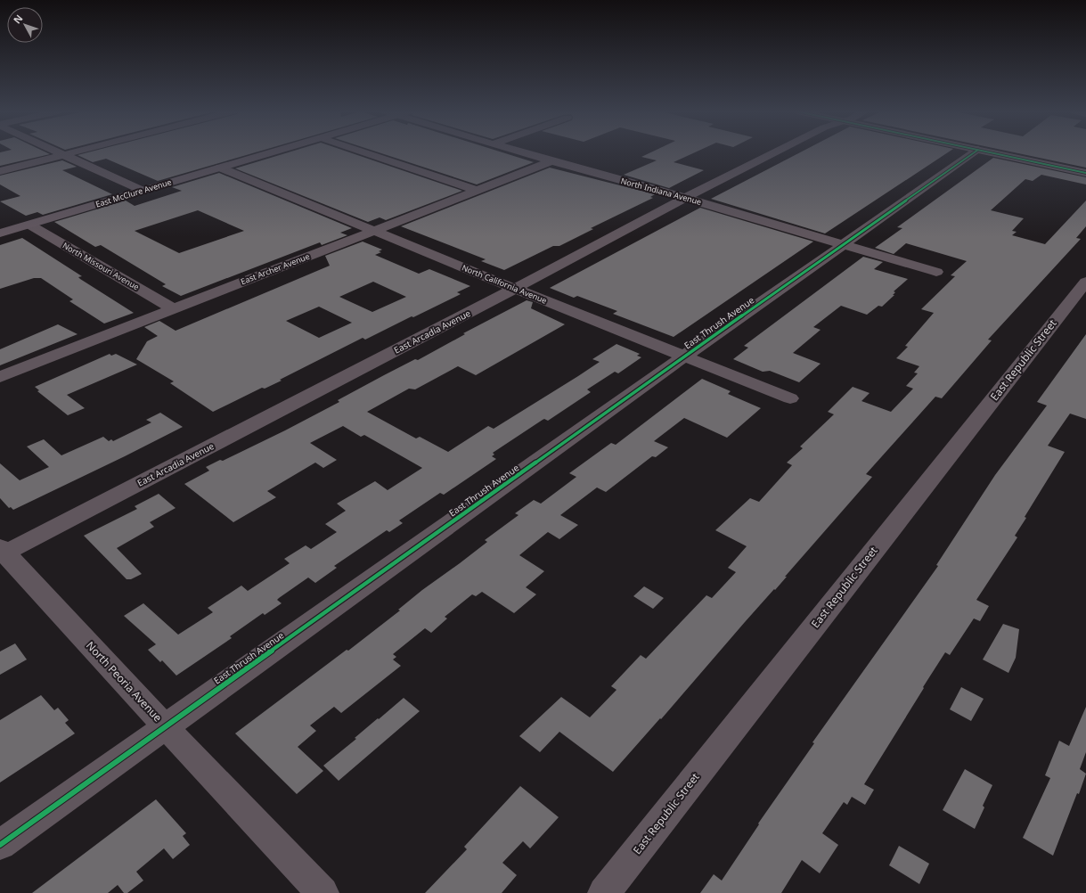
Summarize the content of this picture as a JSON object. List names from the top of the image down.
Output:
{
  "streets": {
    "street": [
      "North Indiana Avenue",
      "East McClure Avenue",
      "North Missouri Avenue",
      "East Archer Avenue",
      "North California Avenue",
      "East Thrush Avenue",
      "East Arcadia Avenue",
      "East Republic Street",
      "North Peoria Avenue"
    ]
  },
  "crossings": [
    ["North Indiana Avenue", "East Archer Avenue"],
    ["North Indiana Avenue", "East Thrush Avenue"],
    ["North Indiana Avenue", "East Arcadia Avenue"],
    ["East McClure Avenue", "North Missouri Avenue"],
    ["East McClure Avenue", "North California Avenue"],
    ["North Missouri Avenue", "East Archer Avenue"],
    ["East Archer Avenue", "North California Avenue"],
    ["North California Avenue", "East Thrush Avenue"],
    ["North California Avenue", "East Arcadia Avenue"],
    ["East Thrush Avenue", "North Peoria Avenue"],
    ["East Arcadia Avenue", "North Peoria Avenue"]
  ],
  "north": "top left"
}
